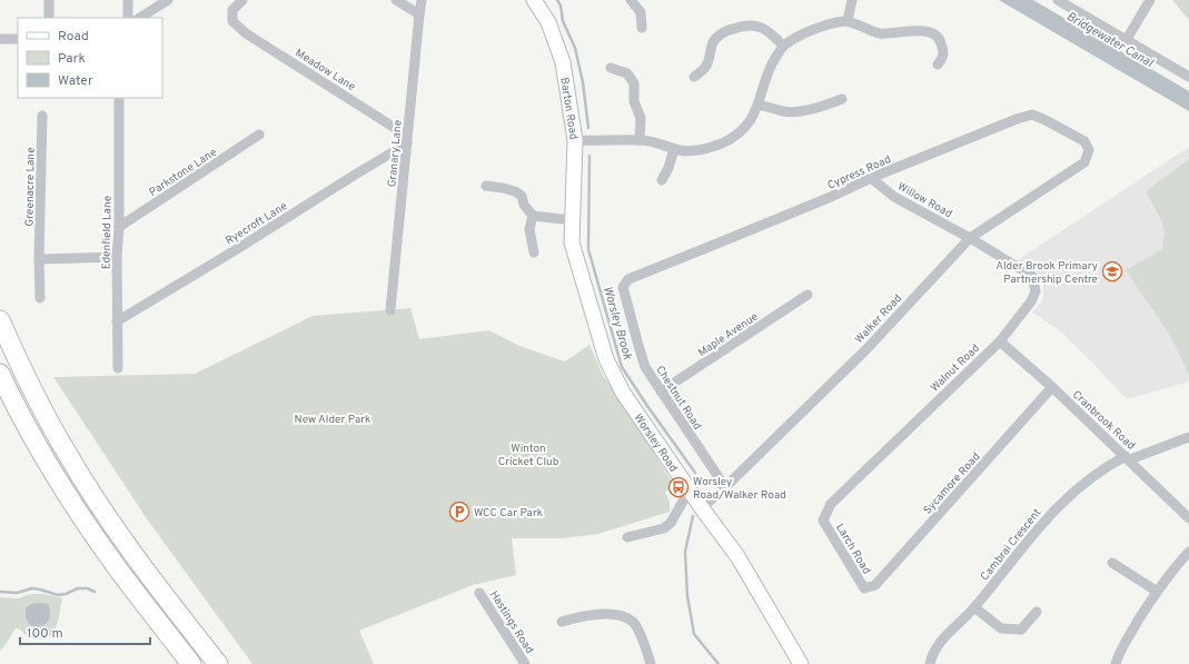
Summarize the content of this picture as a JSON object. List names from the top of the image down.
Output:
{
  "streets": {
    "main road": ["Barton Road", "Worsley Road"],
    "street": [
      "Meadow Lane",
      "Granary Lane",
      "Parkstone Lane",
      "Cypress Road",
      "Greenacre Lane",
      "Willow Road",
      "Ryecroft Lane",
      "Edenfield Lane",
      "Walker Road",
      "Maple Avenue",
      "Walnut Road",
      "Chestnut Road",
      "Cranbrook Road",
      "Sycamore Road",
      "Cambrai Crescent",
      "Larch Road",
      "Hastings Road"
    ]
  },
  "crossings": [
    ["Meadow Lane", "Granary Lane"],
    ["Meadow Lane", "Ryecroft Lane"],
    ["Barton Road", "Worsley Road"],
    ["Granary Lane", "Ryecroft Lane"],
    ["Parkstone Lane", "Edenfield Lane"],
    ["Cypress Road", "Willow Road"],
    ["Cypress Road", "Walker Road"],
    ["Cypress Road", "Chestnut Road"],
    ["Willow Road", "Walker Road"],
    ["Willow Road", "Walnut Road"],
    ["Ryecroft Lane", "Edenfield Lane"],
    ["Walker Road", "Walnut Road"],
    ["Walker Road", "Chestnut Road"],
    ["Walker Road", "Worsley Road"],
    ["Maple Avenue", "Chestnut Road"],
    ["Walnut Road", "Cranbrook Road"],
    ["Walnut Road", "Larch Road"],
    ["Cranbrook Road", "Sycamore Road"],
    ["Cranbrook Road", "Cambrai Crescent"],
    ["Sycamore Road", "Larch Road"]
  ],
  "water": ["Bridgewater Canal", "Worsley Brook"],
  "parks": ["New Alder Park", "Winton Cricket Club"],
  "places": {
    "school or university": ["Alder Brook Primary Partnership Centre"],
    "bus stop": ["Worsley Road/Walker Road"],
    "parking": ["WCC Car Park"]
  },
  "legend": ["Road", "Park", "Water"],
  "scale_bar": "100 m"
}
